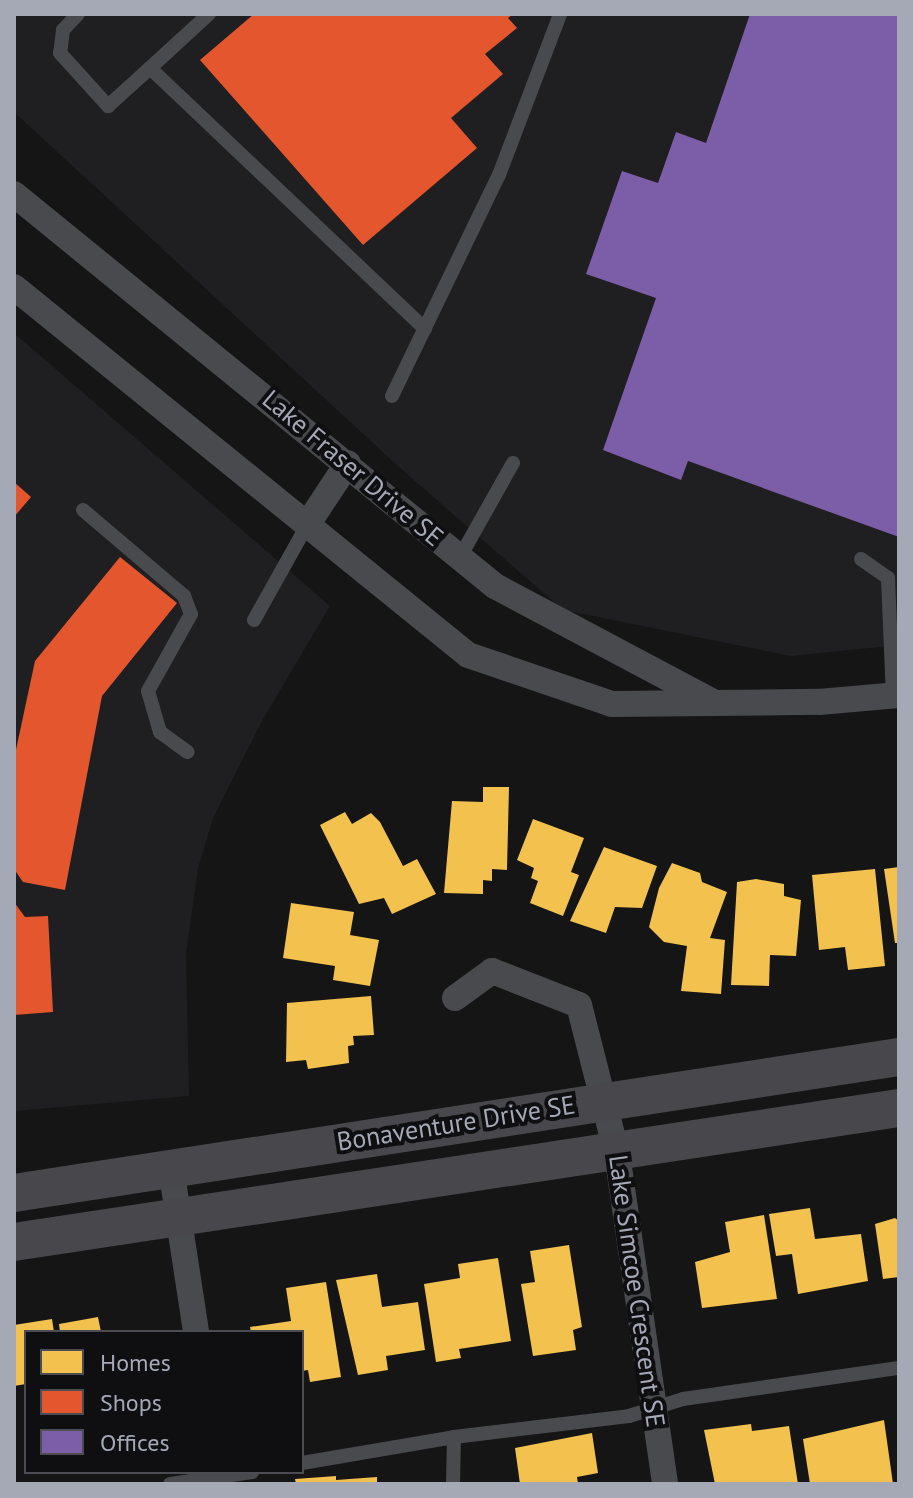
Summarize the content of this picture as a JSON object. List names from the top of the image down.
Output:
{
  "streets": {
    "street": ["Lake Fraser Drive SE", "Bonaventure Drive SE", "Lake Simcoe Crescent SE"]
  },
  "crossings": [
    ["Bonaventure Drive SE", "Lake Simcoe Crescent SE"]
  ],
  "legend": ["Homes", "Shops", "Offices"]
}
